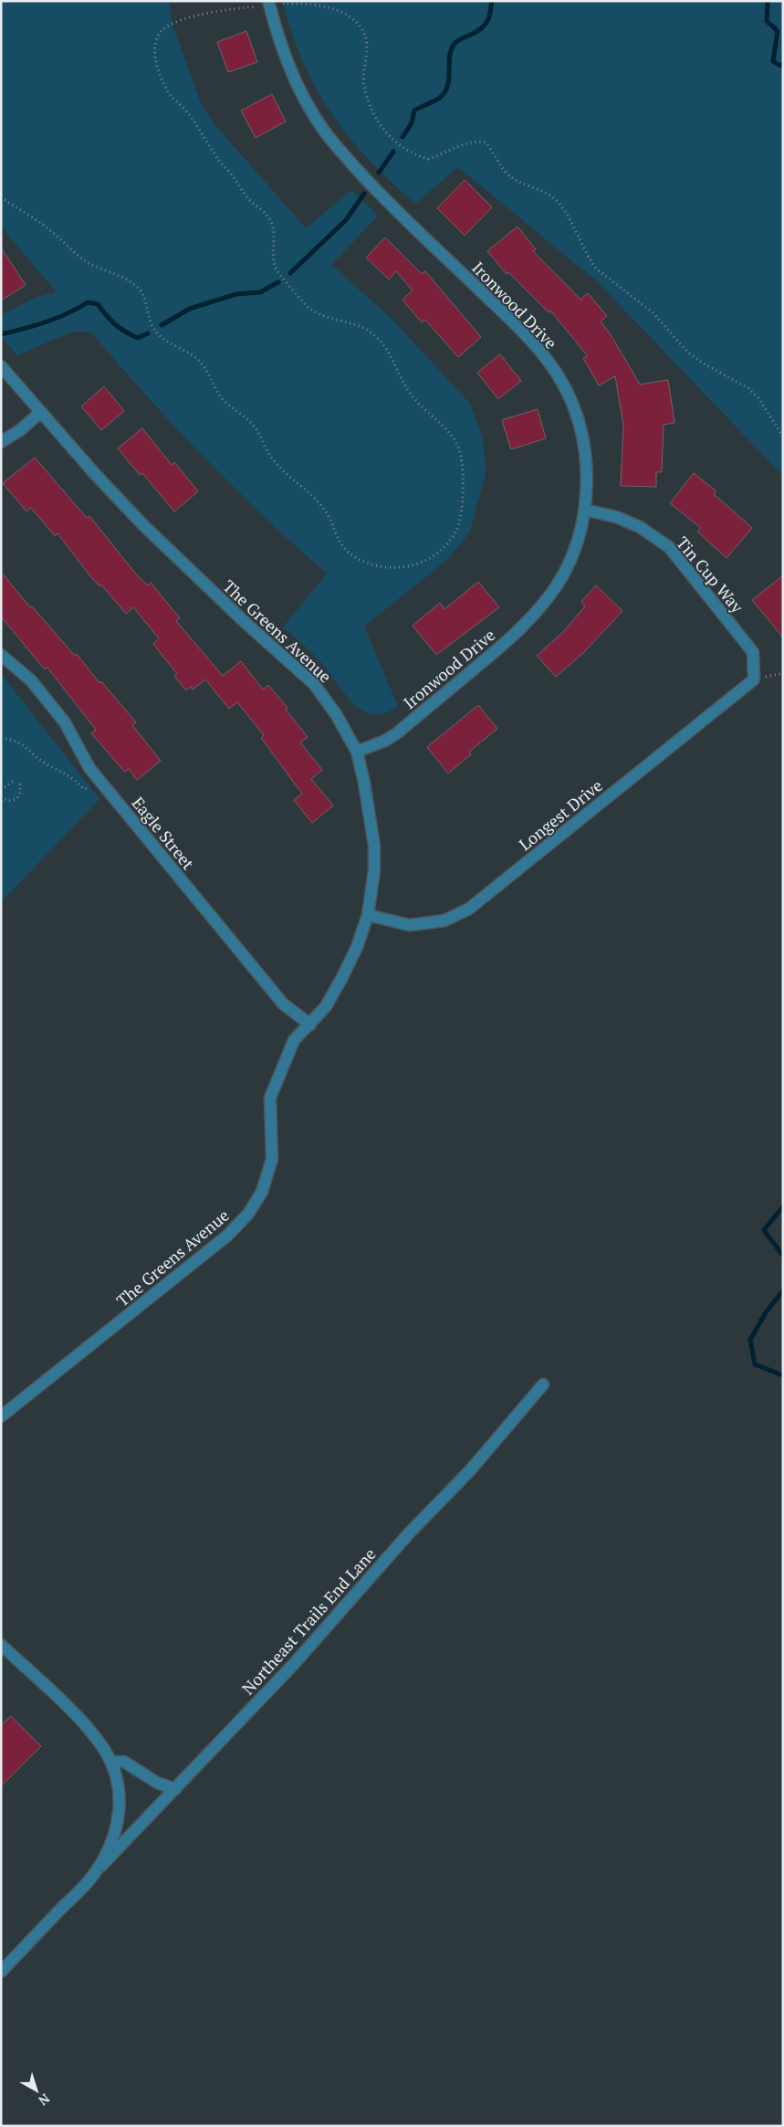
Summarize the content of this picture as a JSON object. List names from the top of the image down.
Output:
{
  "streets": {
    "street": [
      "Ironwood Drive",
      "Tin Cup Way",
      "The Greens Avenue",
      "Longest Drive",
      "Eagle Street",
      "Northeast Trails End Lane"
    ]
  },
  "crossings": [
    ["Ironwood Drive", "Tin Cup Way"],
    ["Ironwood Drive", "The Greens Avenue"],
    ["Tin Cup Way", "Longest Drive"],
    ["The Greens Avenue", "Longest Drive"],
    ["The Greens Avenue", "Eagle Street"]
  ],
  "north": "bottom right"
}
